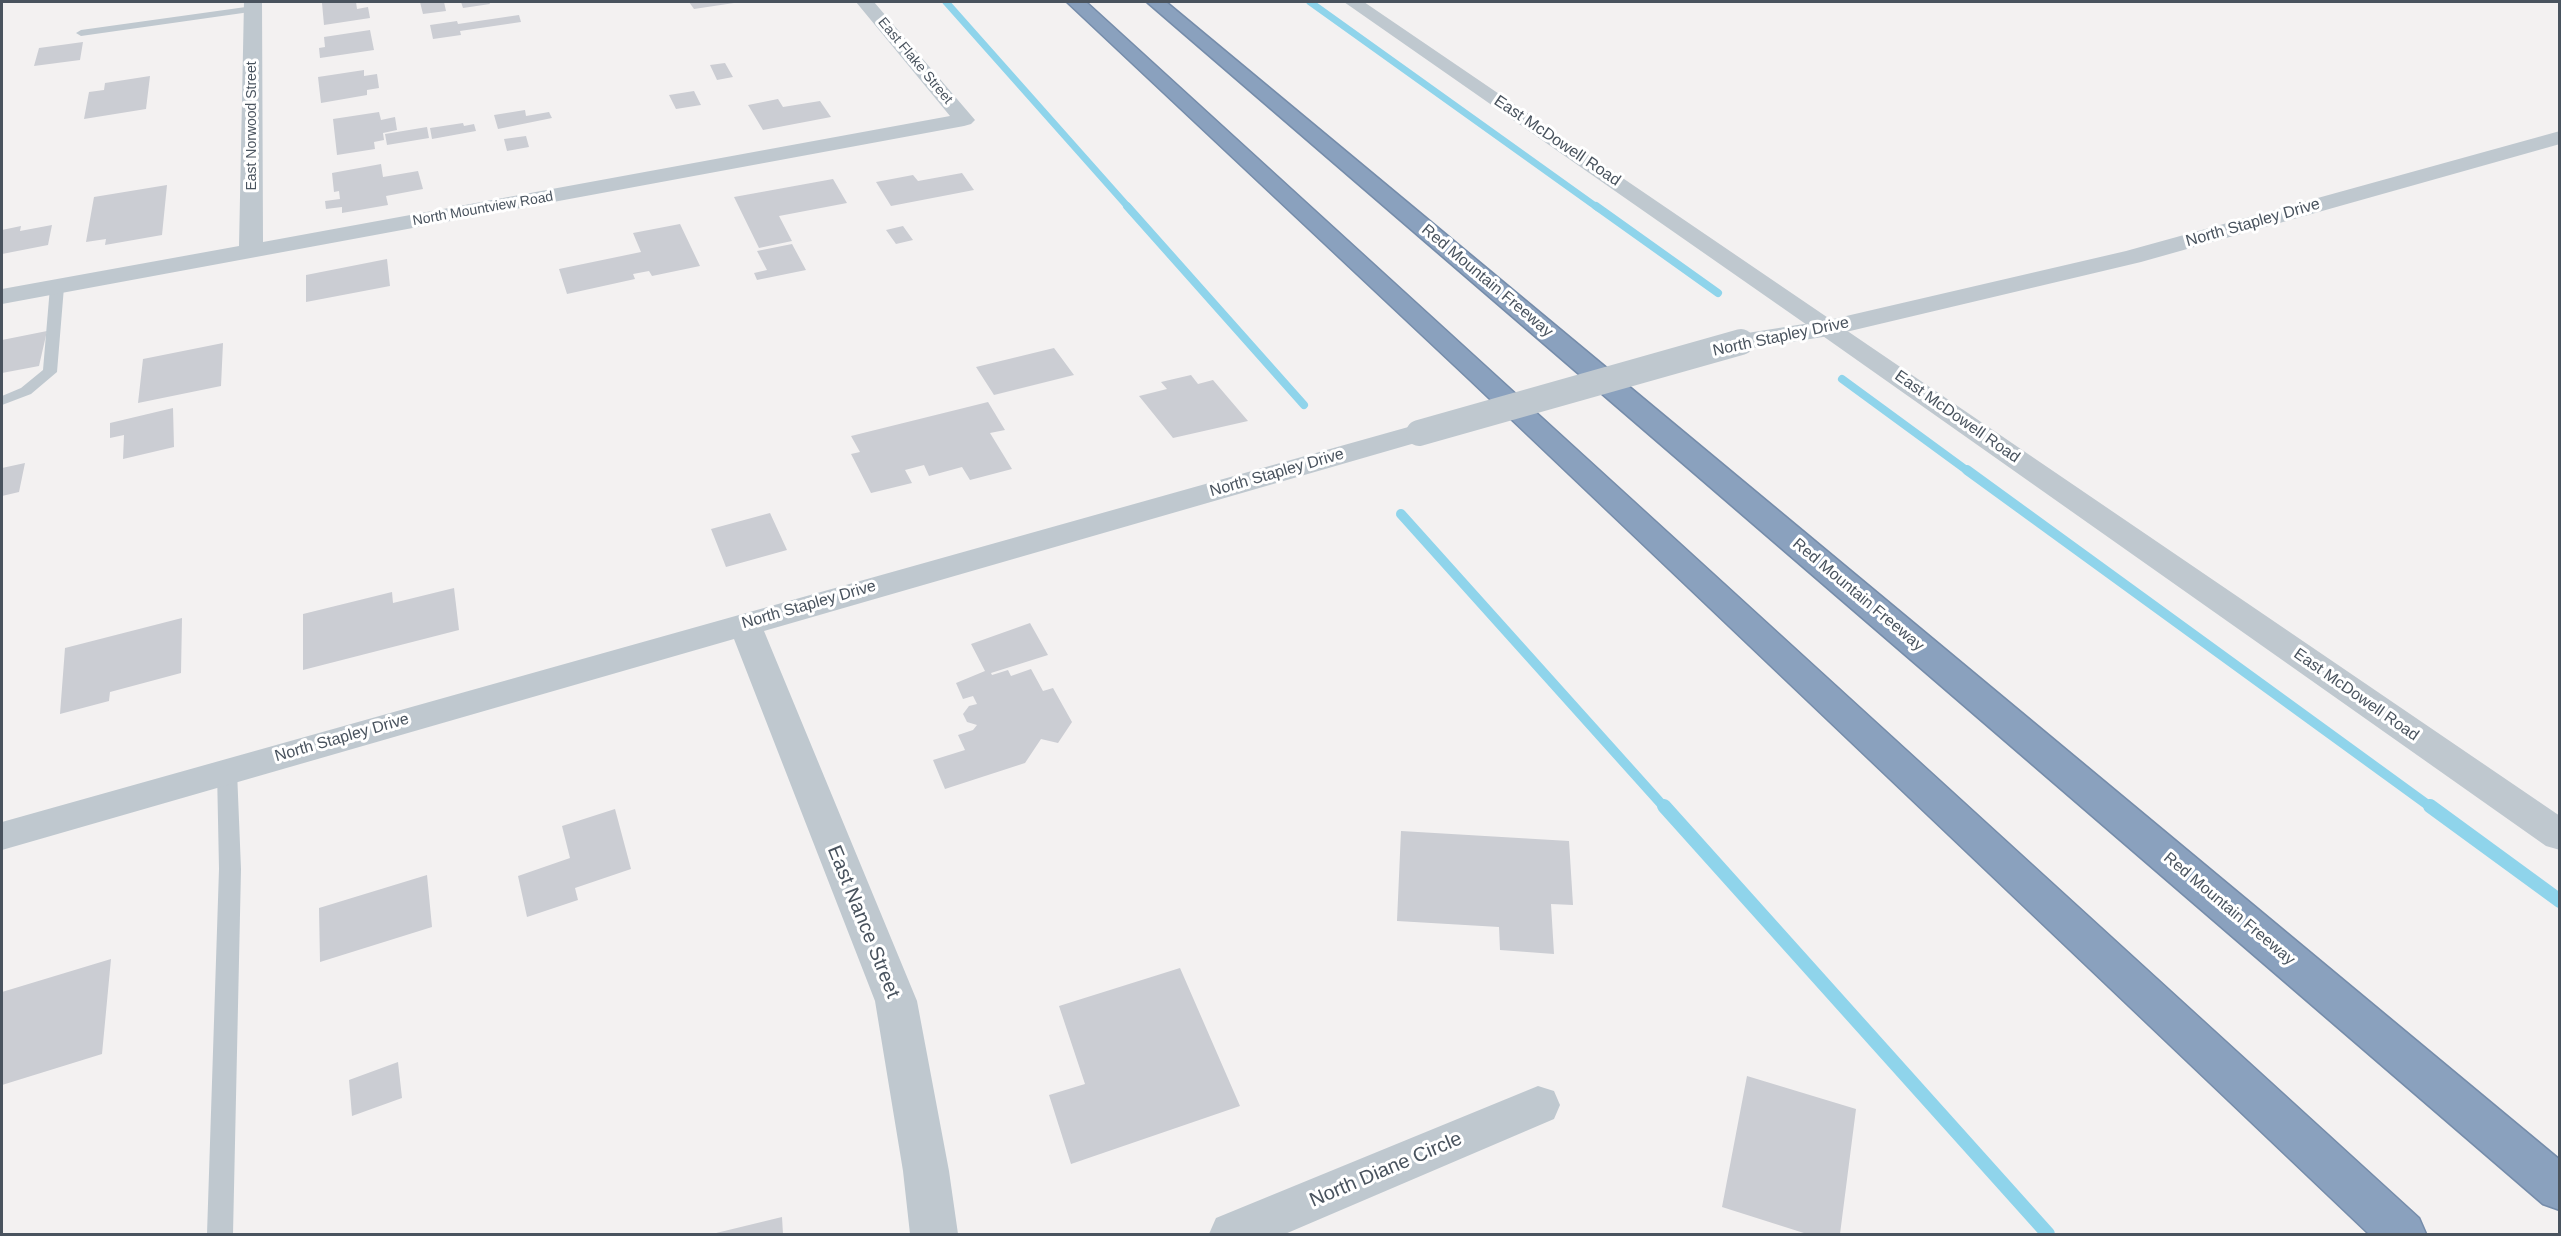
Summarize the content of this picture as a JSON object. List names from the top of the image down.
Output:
{
  "streets": {
    "highway": ["Red Mountain Freeway"],
    "street": [
      "East Flake Street",
      "East Norwood Street",
      "East McDowell Road",
      "North Mountview Road",
      "North Stapley Drive",
      "East Nance Street",
      "North Diane Circle"
    ]
  },
  "crossings": [
    ["East Flake Street", "North Mountview Road"],
    ["East Norwood Street", "North Mountview Road"],
    ["East McDowell Road", "North Stapley Drive"],
    ["North Stapley Drive", "East Nance Street"]
  ]
}
